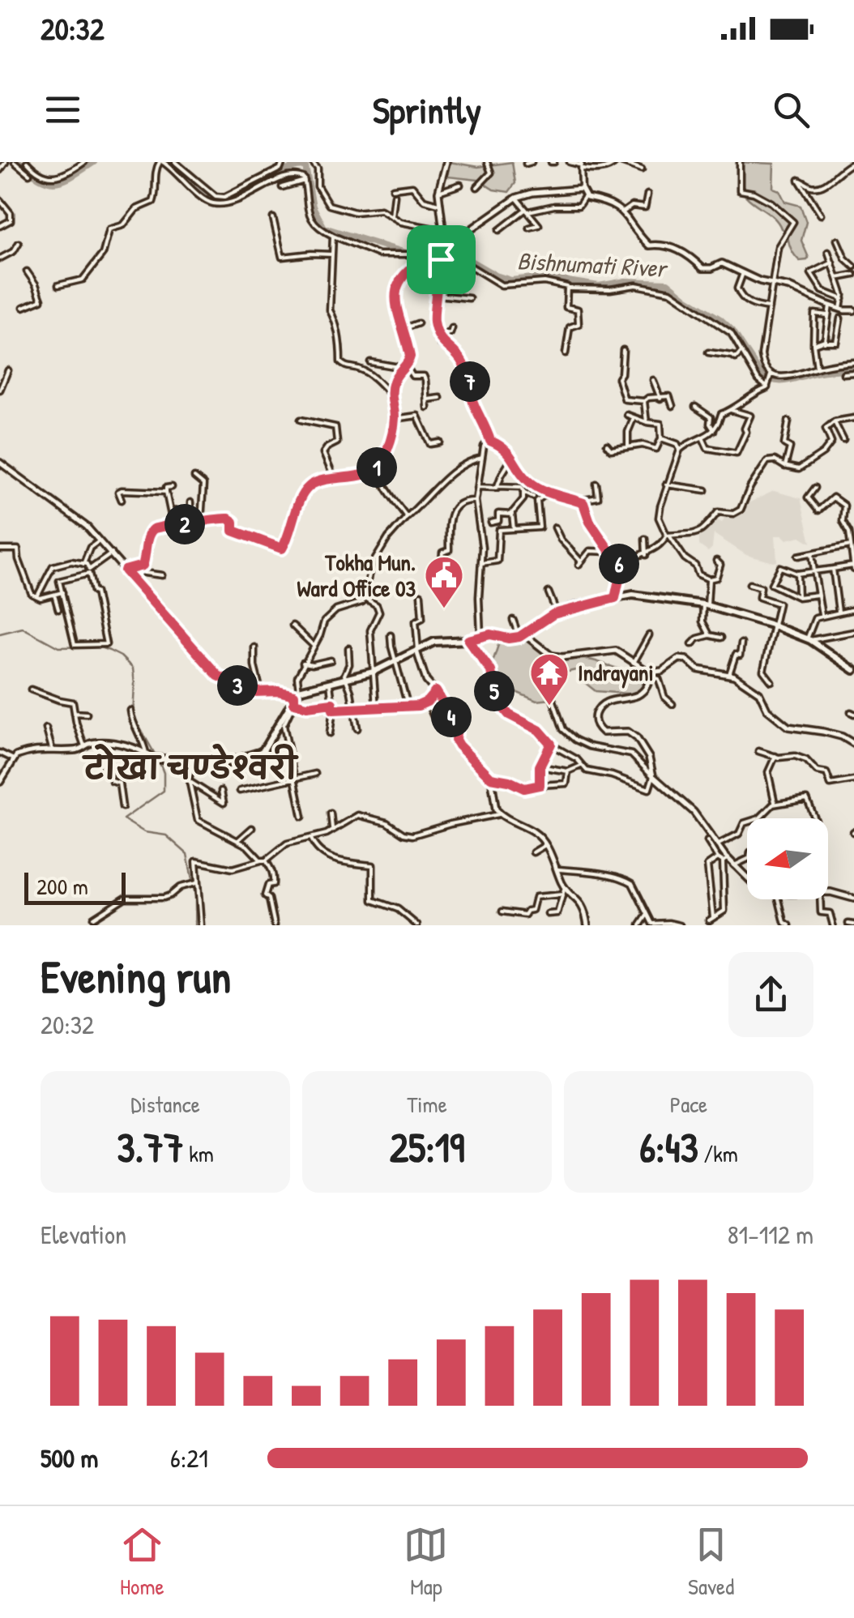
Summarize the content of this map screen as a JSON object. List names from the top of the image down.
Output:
{
  "districts": ["टोखा चण्डेश्वरी"],
  "water": ["Bishnumati River"],
  "places": {
    "public building": ["Tokha Mun. Ward Office 03"],
    "temple": ["Indrayani"]
  },
  "scale_bar": "200 m",
  "north": "left",
  "page": {
    "status": "20:32",
    "header": "Sprintly",
    "pins": [
      "7",
      "1",
      "2",
      "6",
      "3",
      "5",
      "4"
    ],
    "scale": "200 m",
    "heading": ["Evening run", "20:32"],
    "stats": [
      ["Distance", "3.77 km"],
      ["Time", "25:19"],
      ["Pace", "6:43 /km"]
    ],
    "chart": ["Elevation", "81–112 m"],
    "list": [
      {
        "name": "500 m",
        "note": "6:21"
      }
    ],
    "tabs": ["Home", "Map", "Saved"]
  }
}
